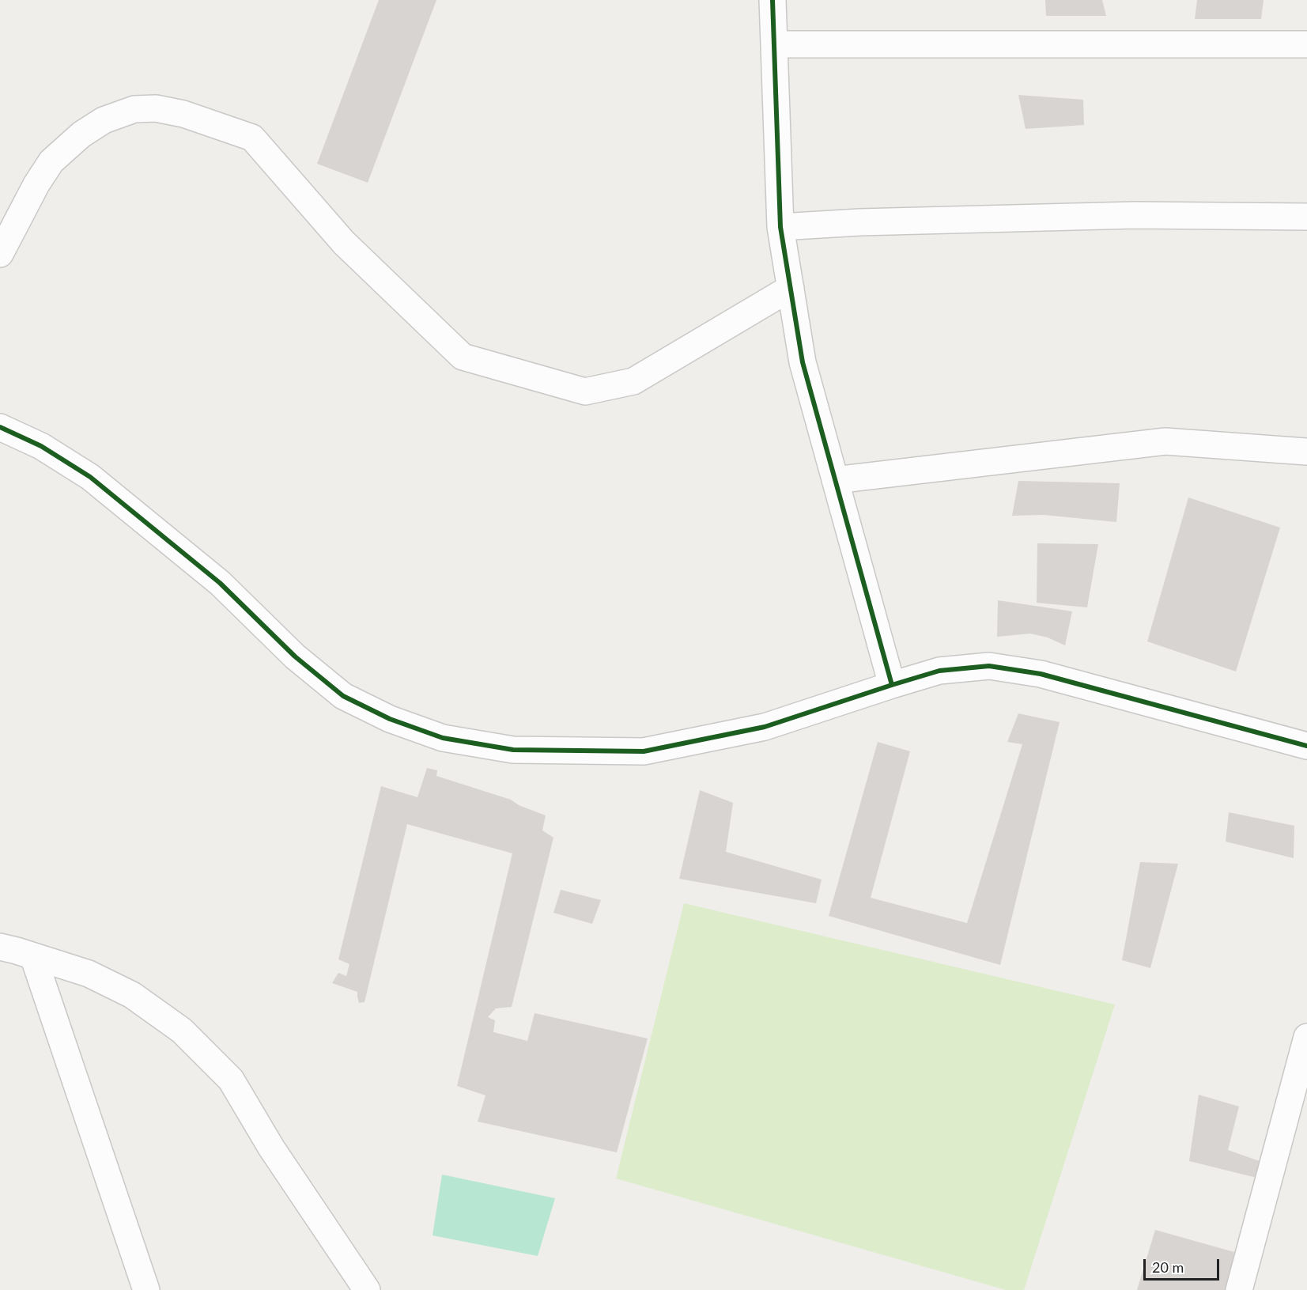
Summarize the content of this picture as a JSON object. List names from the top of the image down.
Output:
{
  "scale_bar": "20 m"
}
